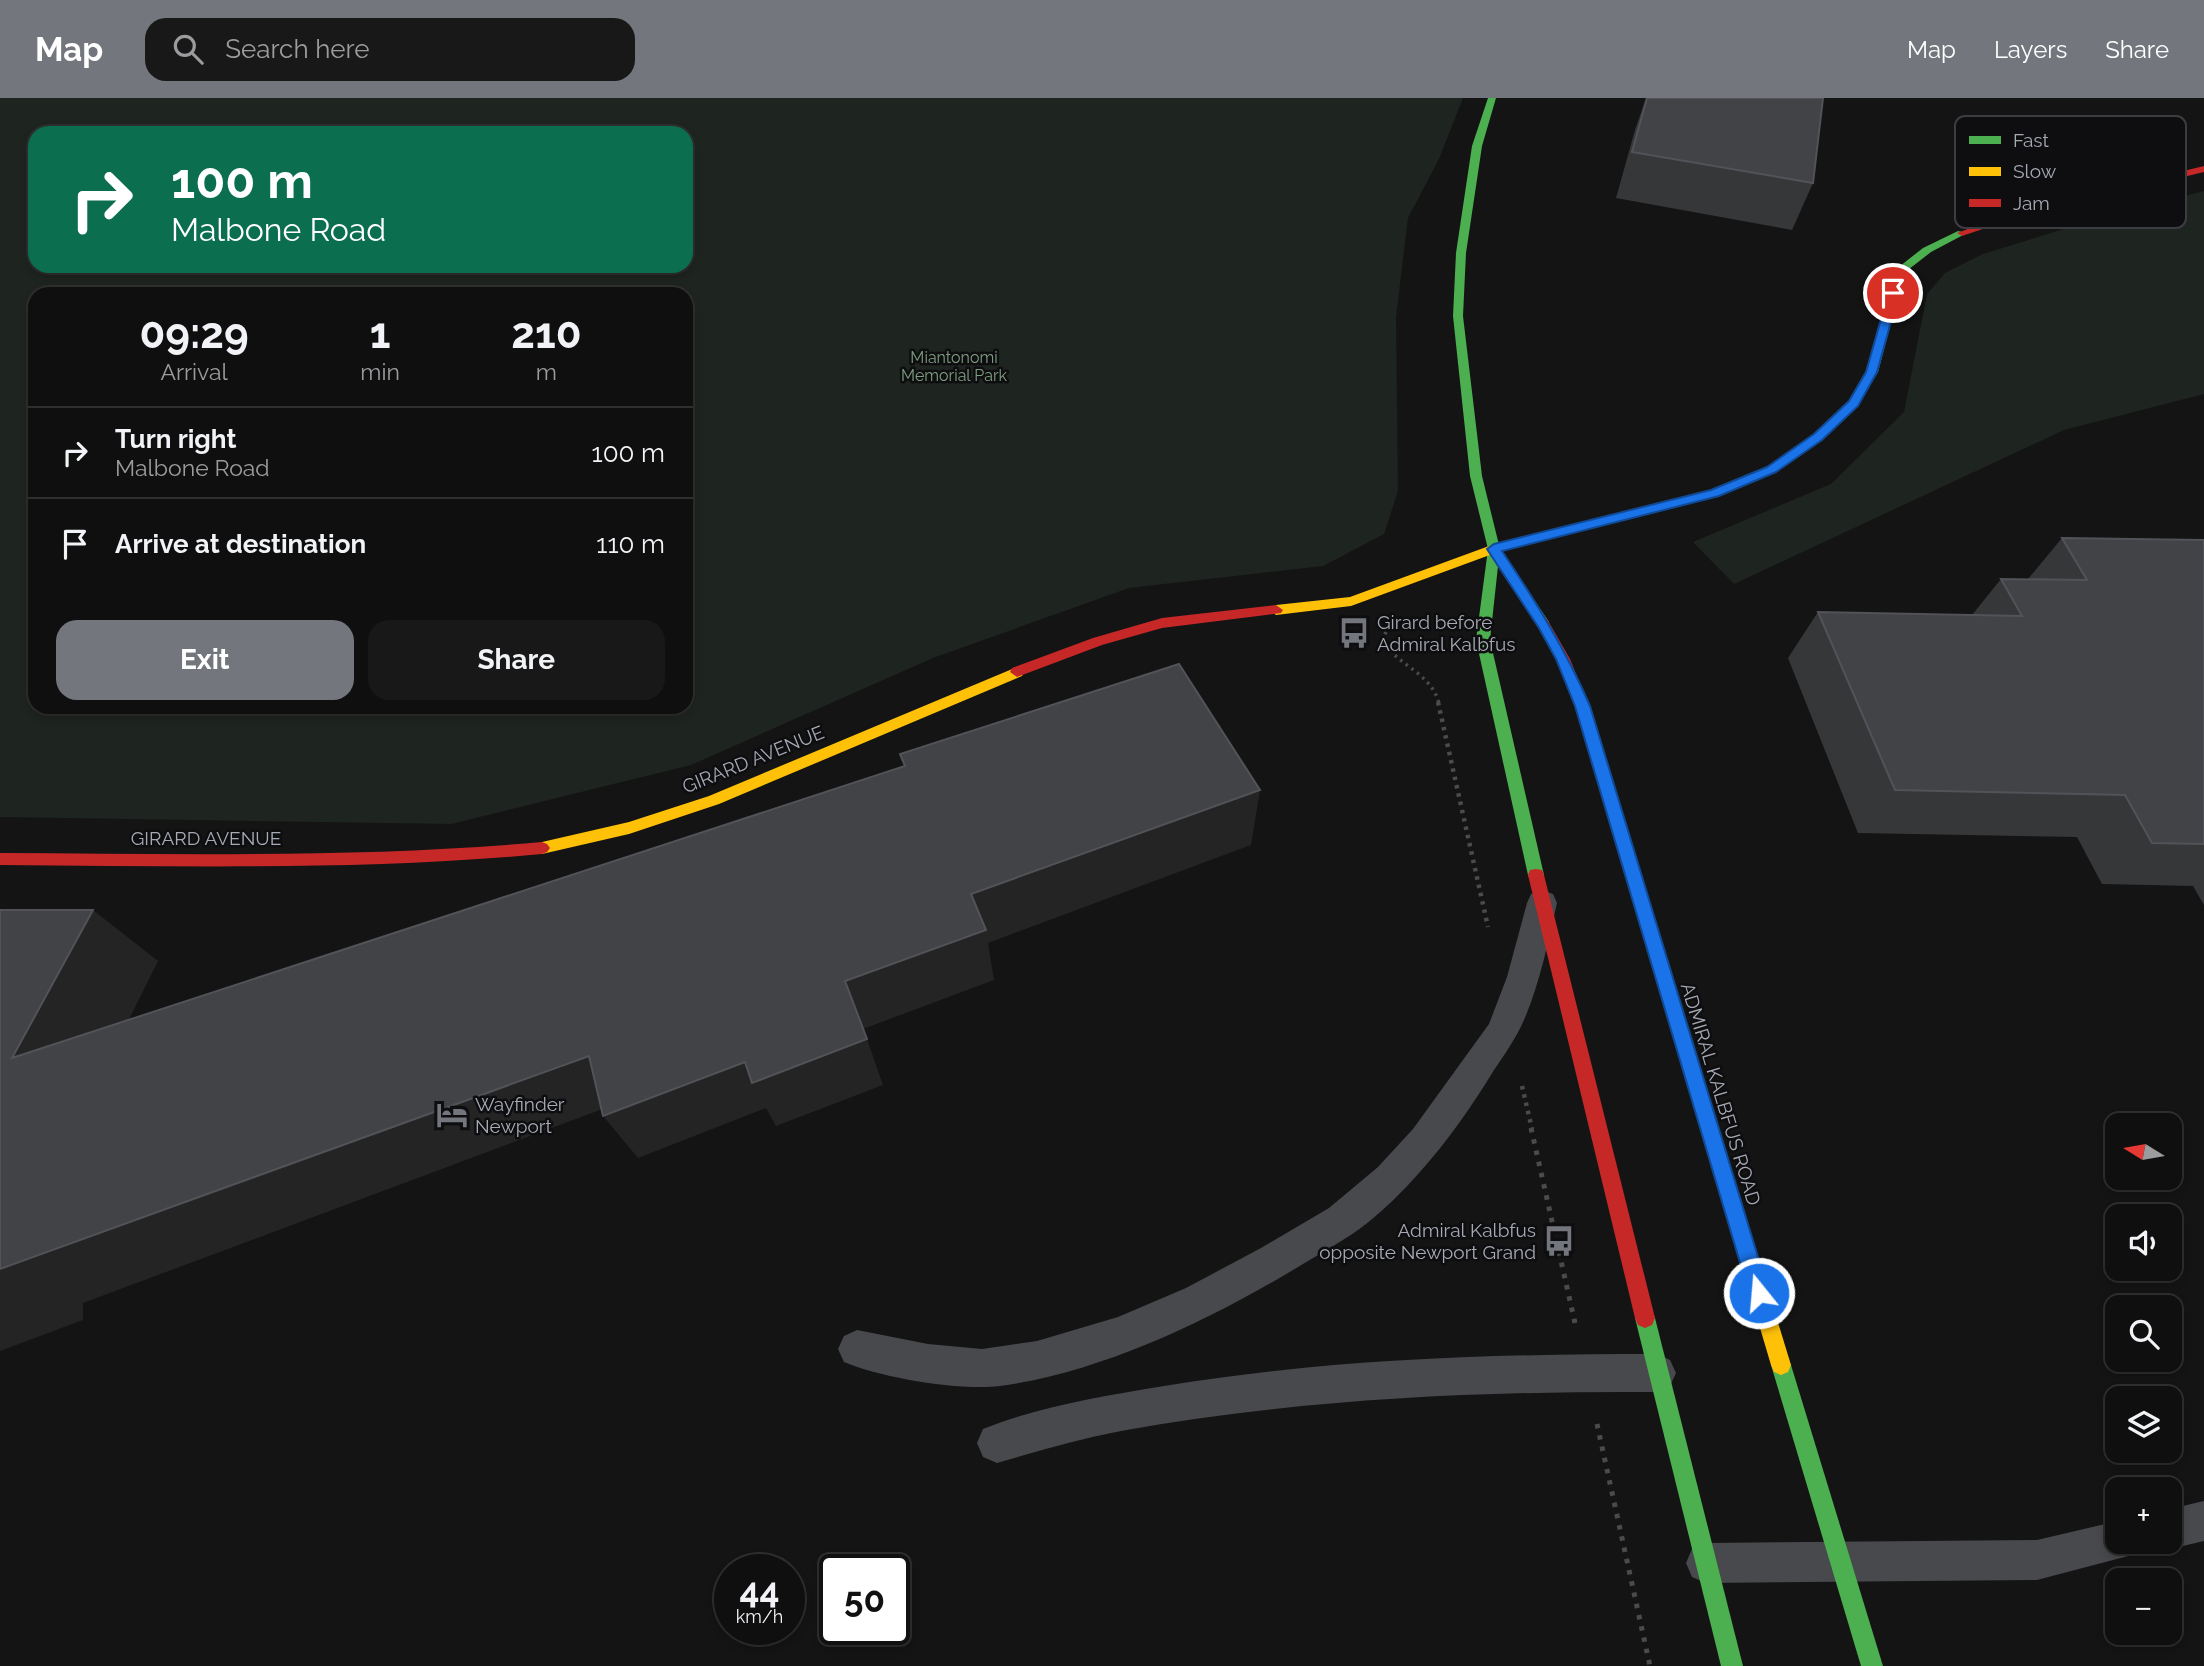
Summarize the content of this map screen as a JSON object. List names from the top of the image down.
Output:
{
  "streets": {
    "main road": ["GIRARD AVENUE", "ADMIRAL KALBFUS ROAD"]
  },
  "crossings": [
    ["GIRARD AVENUE", "ADMIRAL KALBFUS ROAD"]
  ],
  "parks": ["Miantonomi Memorial Park"],
  "places": {
    "bus stop": ["Girard before Admiral Kalbfus", "Admiral Kalbfus opposite Newport Grand"],
    "hotel": ["Wayfinder Newport"]
  },
  "legend": ["Fast", "Slow", "Jam"],
  "north": "left",
  "page": {
    "header": "Map",
    "search": "Search here",
    "nav": ["Map", "Layers", "Share"],
    "turn": ["100 m", "Malbone Road"],
    "eta": [
      "09:29",
      "Arrival",
      "1",
      "min",
      "210",
      "m"
    ],
    "list": [
      {
        "name": "Turn right",
        "note": "Malbone Road",
        "value": "100 m"
      },
      {
        "name": "Arrive at destination",
        "value": "110 m"
      }
    ],
    "buttons": ["Exit", "Share"],
    "map_buttons": ["+", "−"],
    "speed": "44 km/h",
    "limit": "50"
  }
}
